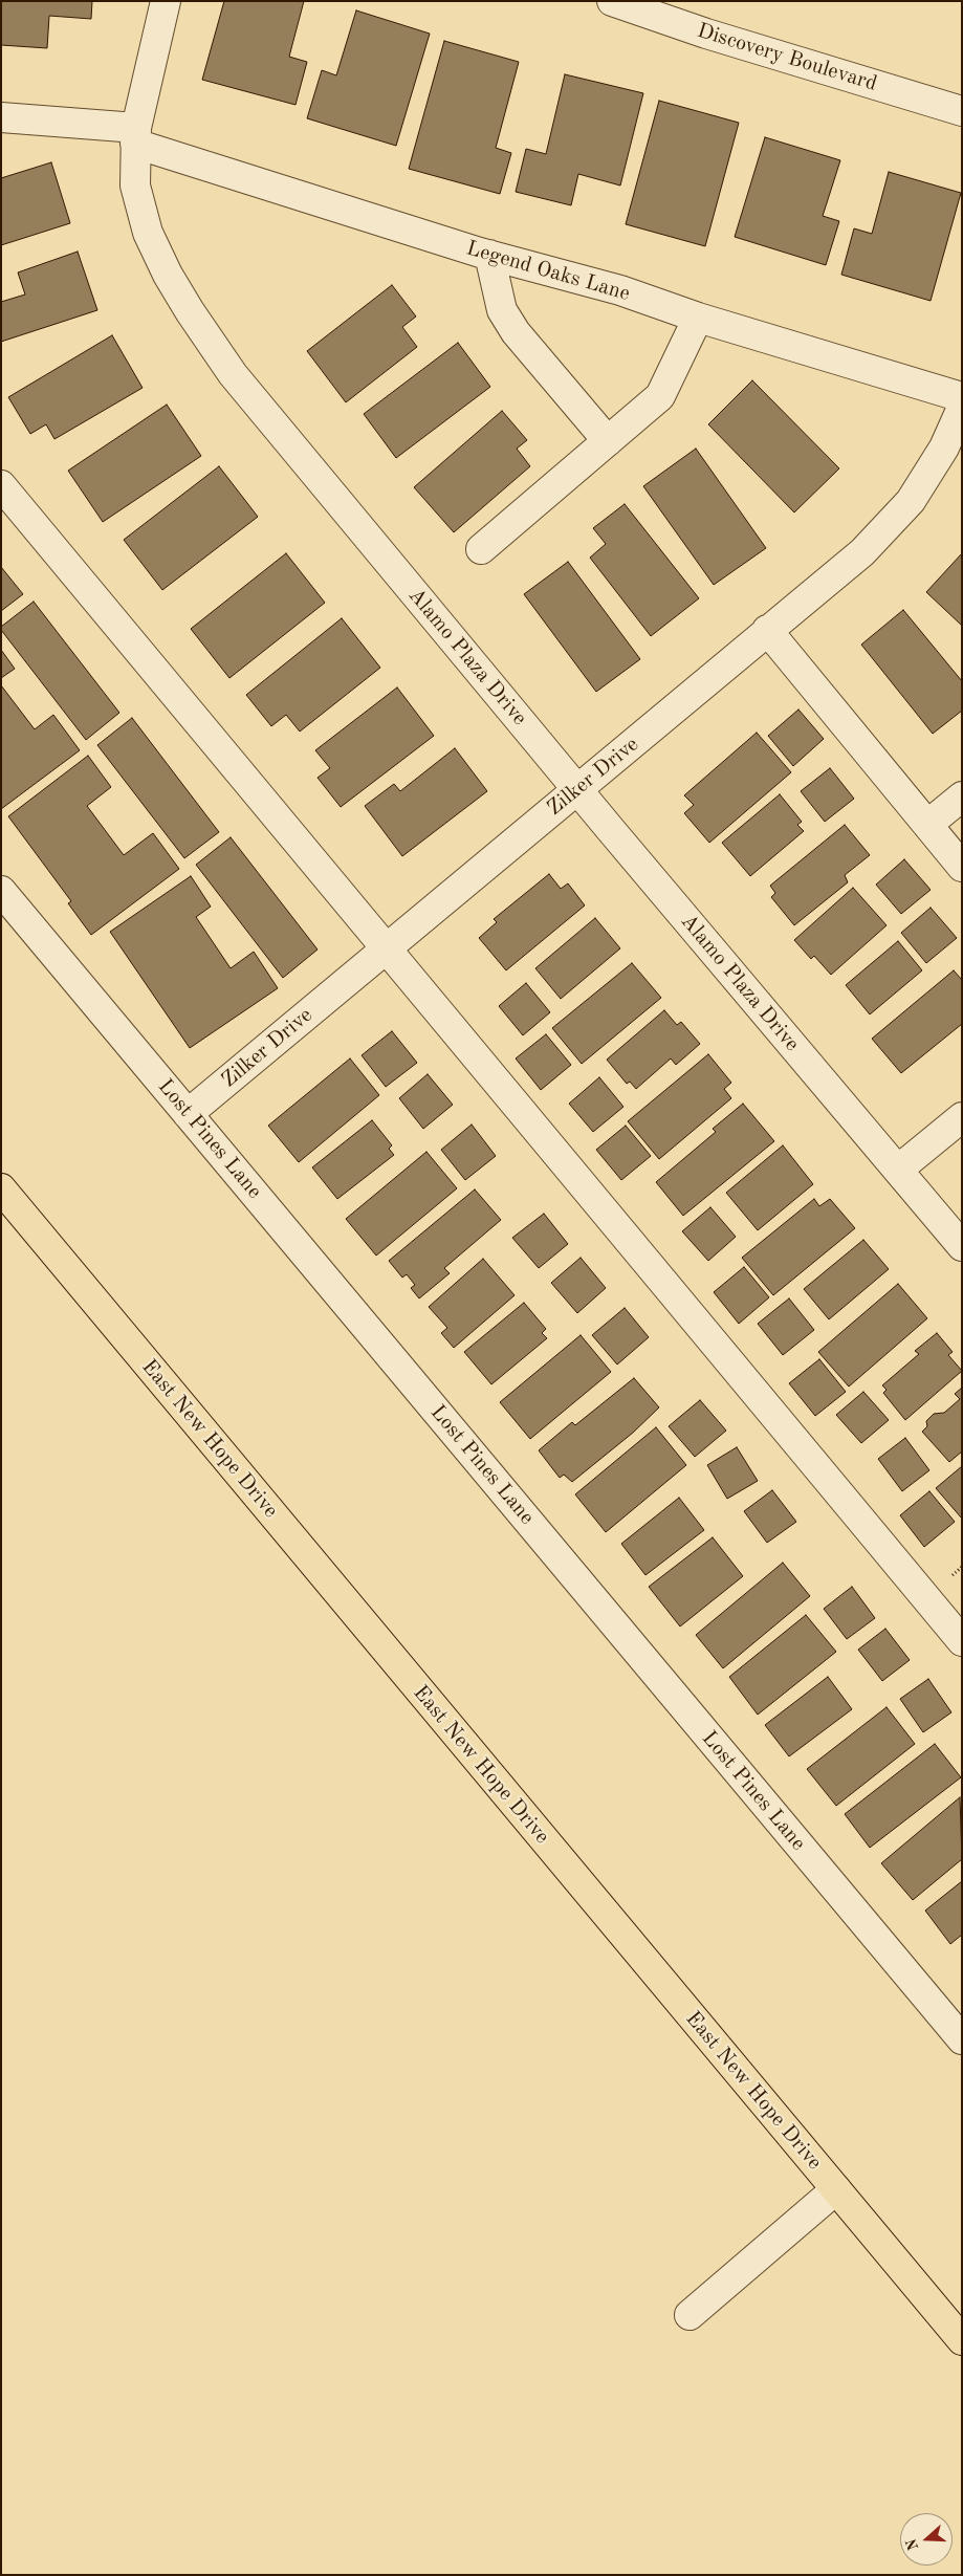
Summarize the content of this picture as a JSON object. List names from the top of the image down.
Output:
{
  "streets": {
    "main road": ["East New Hope Drive"],
    "street": [
      "Discovery Boulevard",
      "Legend Oaks Lane",
      "Alamo Plaza Drive",
      "Zilker Drive",
      "Lost Pines Lane"
    ]
  },
  "crossings": [
    ["Legend Oaks Lane", "Alamo Plaza Drive"],
    ["Alamo Plaza Drive", "Zilker Drive"],
    ["Zilker Drive", "Lost Pines Lane"]
  ],
  "north": "left"
}
